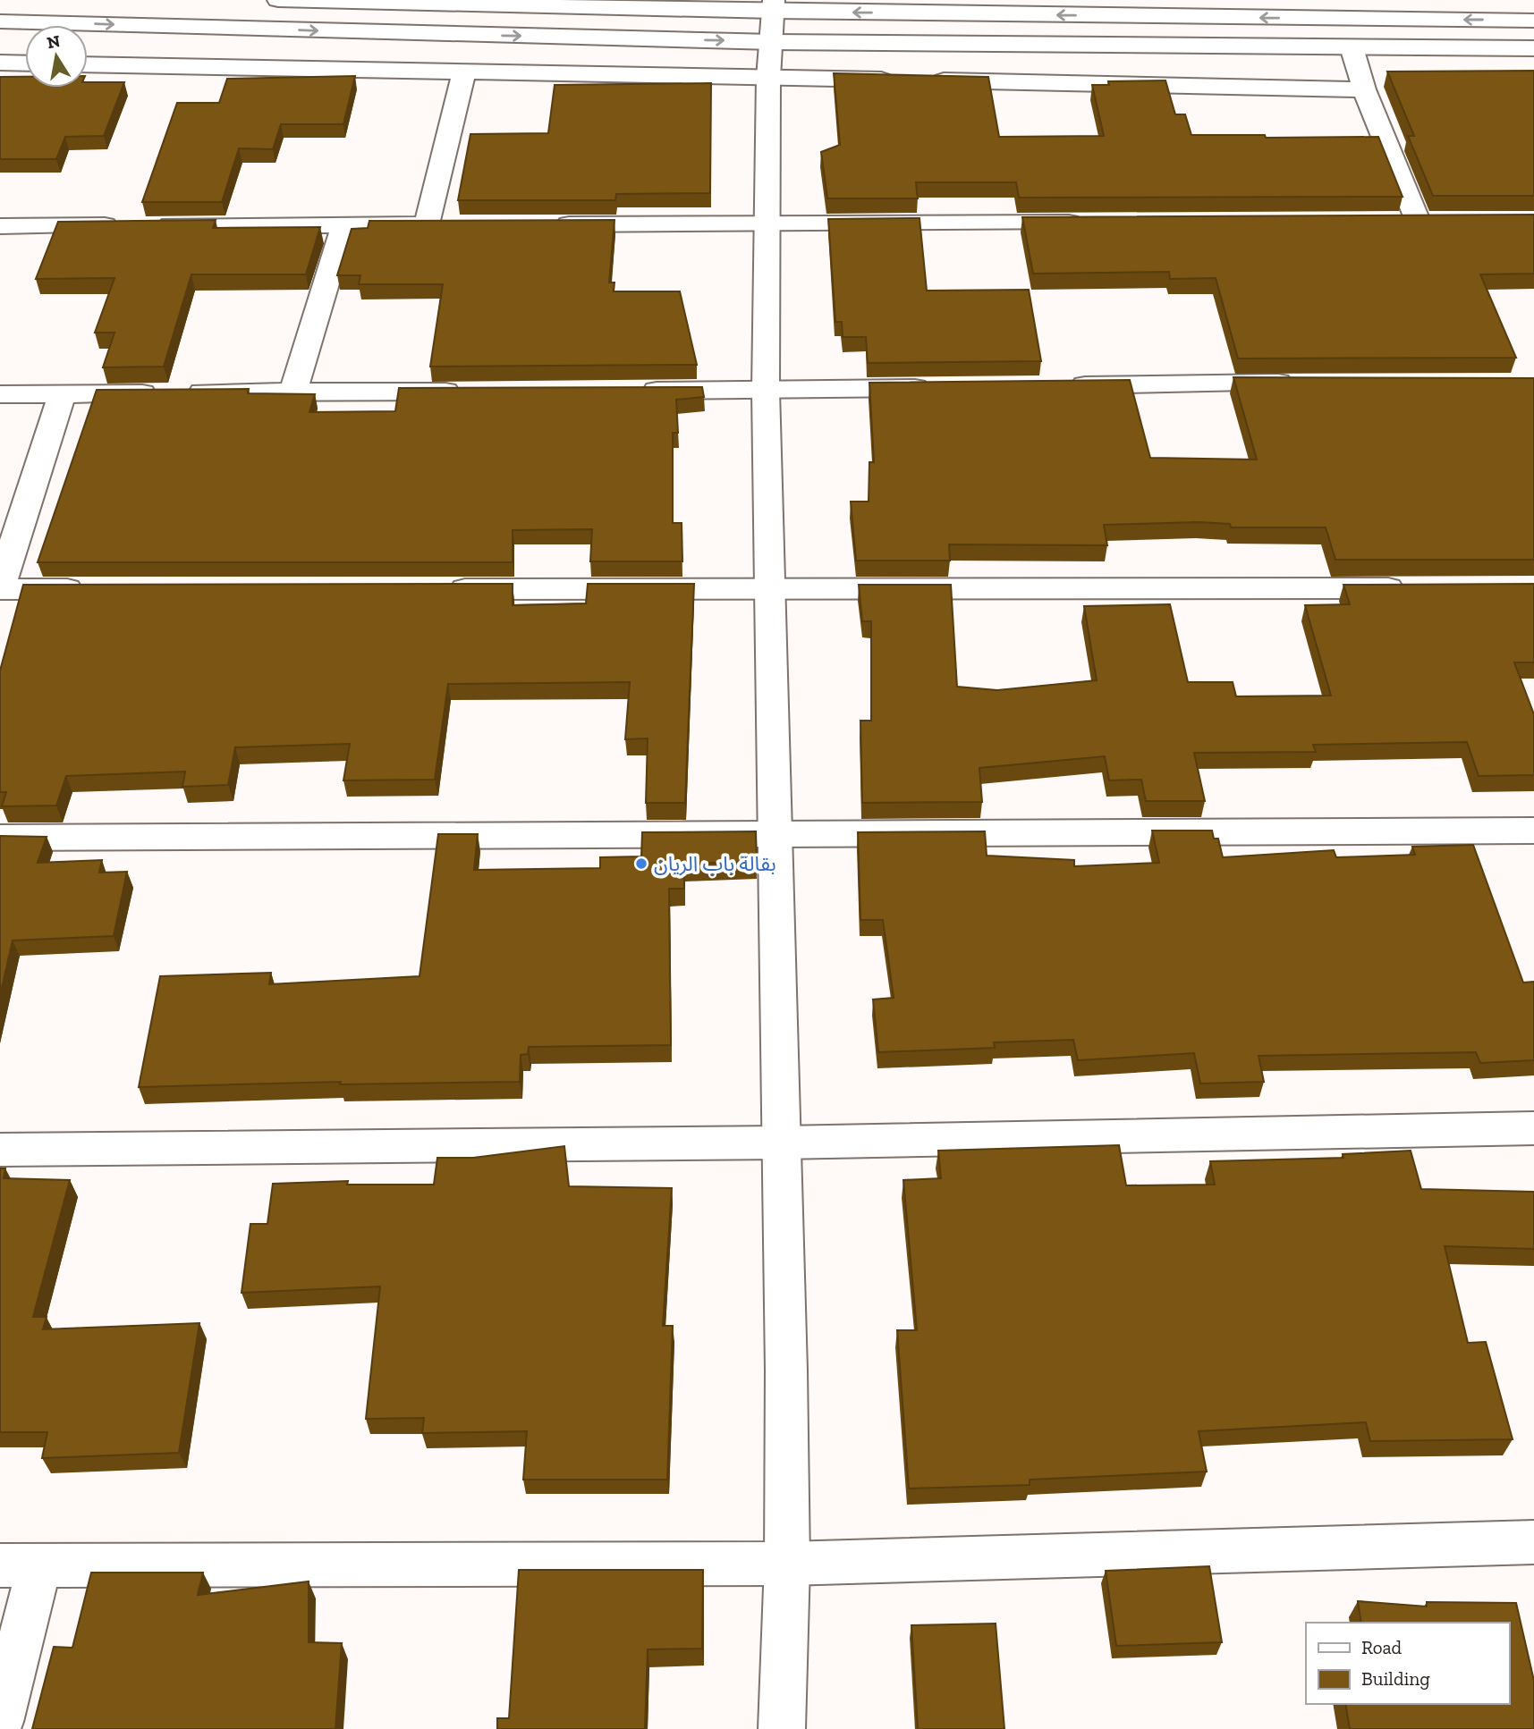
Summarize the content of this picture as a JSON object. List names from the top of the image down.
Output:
{
  "places": ["بقالة باب الريان"],
  "legend": ["Road", "Building"],
  "north": "top"
}
